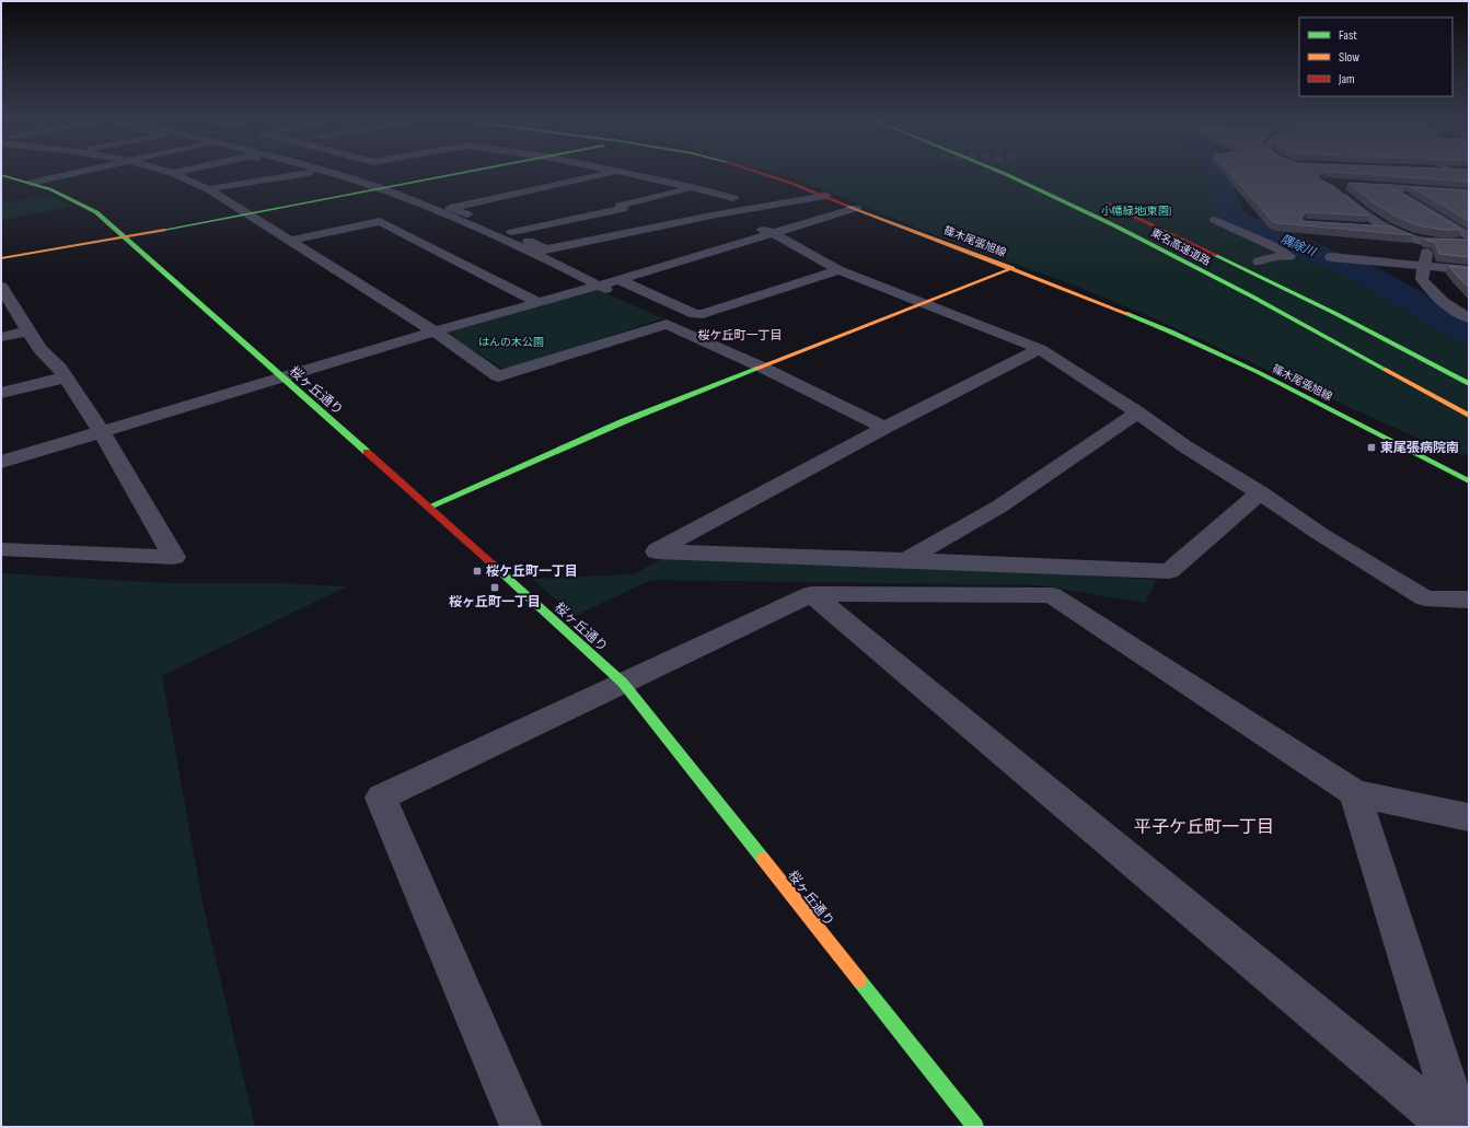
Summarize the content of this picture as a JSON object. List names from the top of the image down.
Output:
{
  "streets": {
    "main road": ["篠木尾張旭線", "東名高速道路", "桜ヶ丘通り"]
  },
  "districts": ["桜ケ丘町一丁目", "平子ケ丘町一丁目"],
  "water": ["隅除川"],
  "parks": ["小幡緑地(東園)", "はんの木公園"],
  "places": {
    "transit": ["東尾張病院南", "桜ケ丘町一丁目", "桜ヶ丘町一丁目"]
  },
  "legend": ["Fast", "Slow", "Jam"]
}
